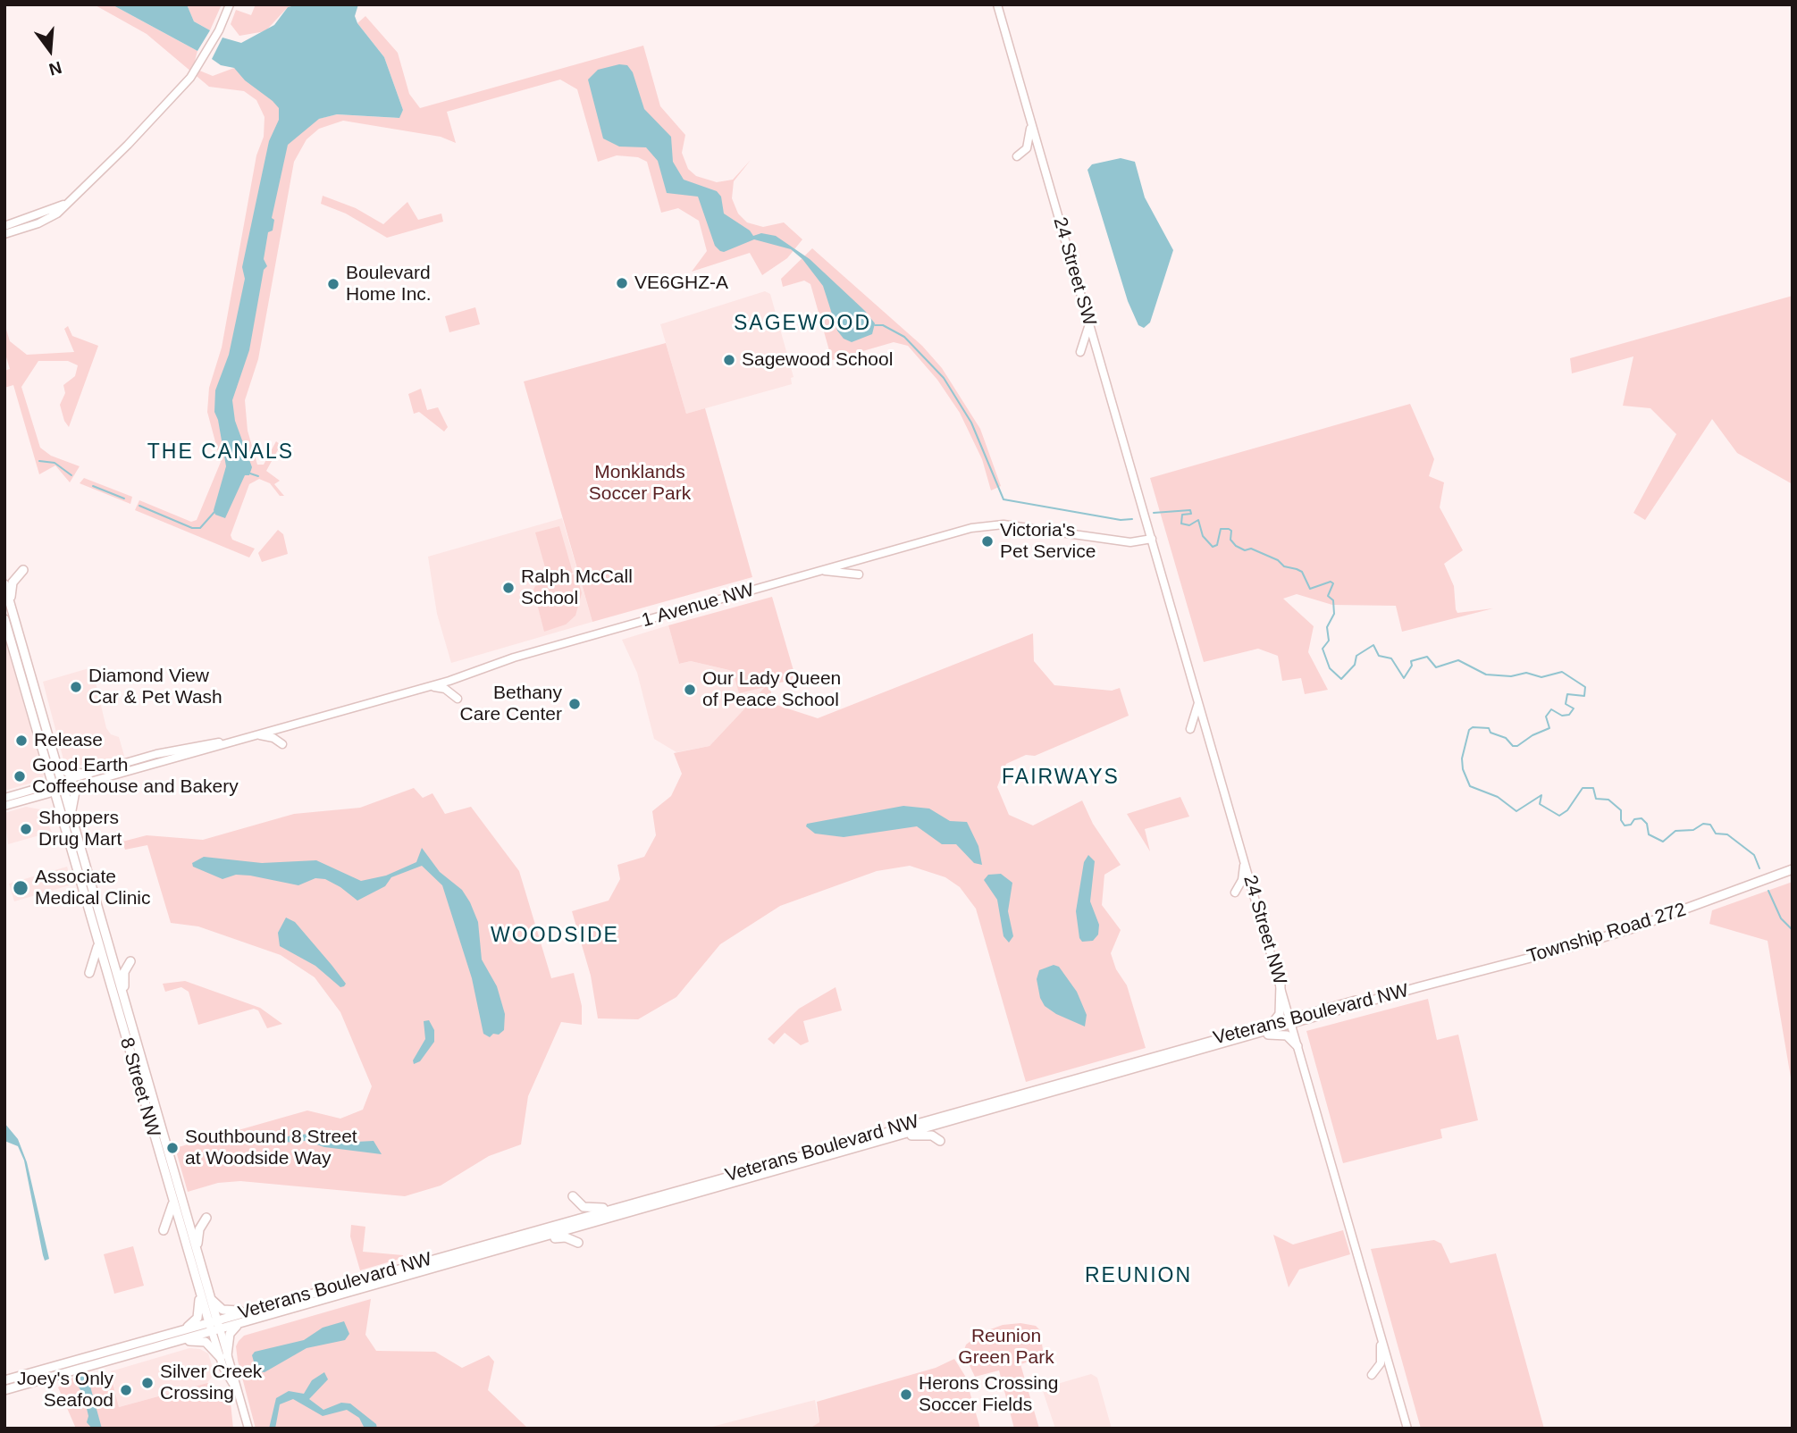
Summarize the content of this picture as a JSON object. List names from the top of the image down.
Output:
{
  "streets": {
    "main road": ["Township Road 272", "Veterans Boulevard NW", "8 Street NW"],
    "street": ["24 Street SW", "1 Avenue NW", "24 Street NW"]
  },
  "crossings": [
    ["24 Street SW", "1 Avenue NW"],
    ["24 Street SW", "24 Street NW"],
    ["1 Avenue NW", "24 Street NW"],
    ["1 Avenue NW", "8 Street NW"],
    ["24 Street NW", "Veterans Boulevard NW"],
    ["Township Road 272", "Veterans Boulevard NW"],
    ["Veterans Boulevard NW", "8 Street NW"]
  ],
  "districts": [
    "SAGEWOOD",
    "THE CANALS",
    "FAIRWAYS",
    "WOODSIDE",
    "REUNION"
  ],
  "parks": ["Monklands Soccer Park", "Reunion Green Park"],
  "places": [
    "VE6GHZ-A",
    "Boulevard Home Inc.",
    "Sagewood School",
    "Victoria's Pet Service",
    "Ralph McCall School",
    "Diamond View Car & Pet Wash",
    "Our Lady Queen of Peace School",
    "Bethany Care Center",
    "Release",
    "Good Earth Coffeehouse and Bakery",
    "Shoppers Drug Mart",
    "Associate Medical Clinic",
    "Southbound 8 Street at Woodside Way",
    "Silver Creek Crossing",
    "Joey's Only Seafood",
    "Herons Crossing Soccer Fields"
  ],
  "north": "bottom"
}
